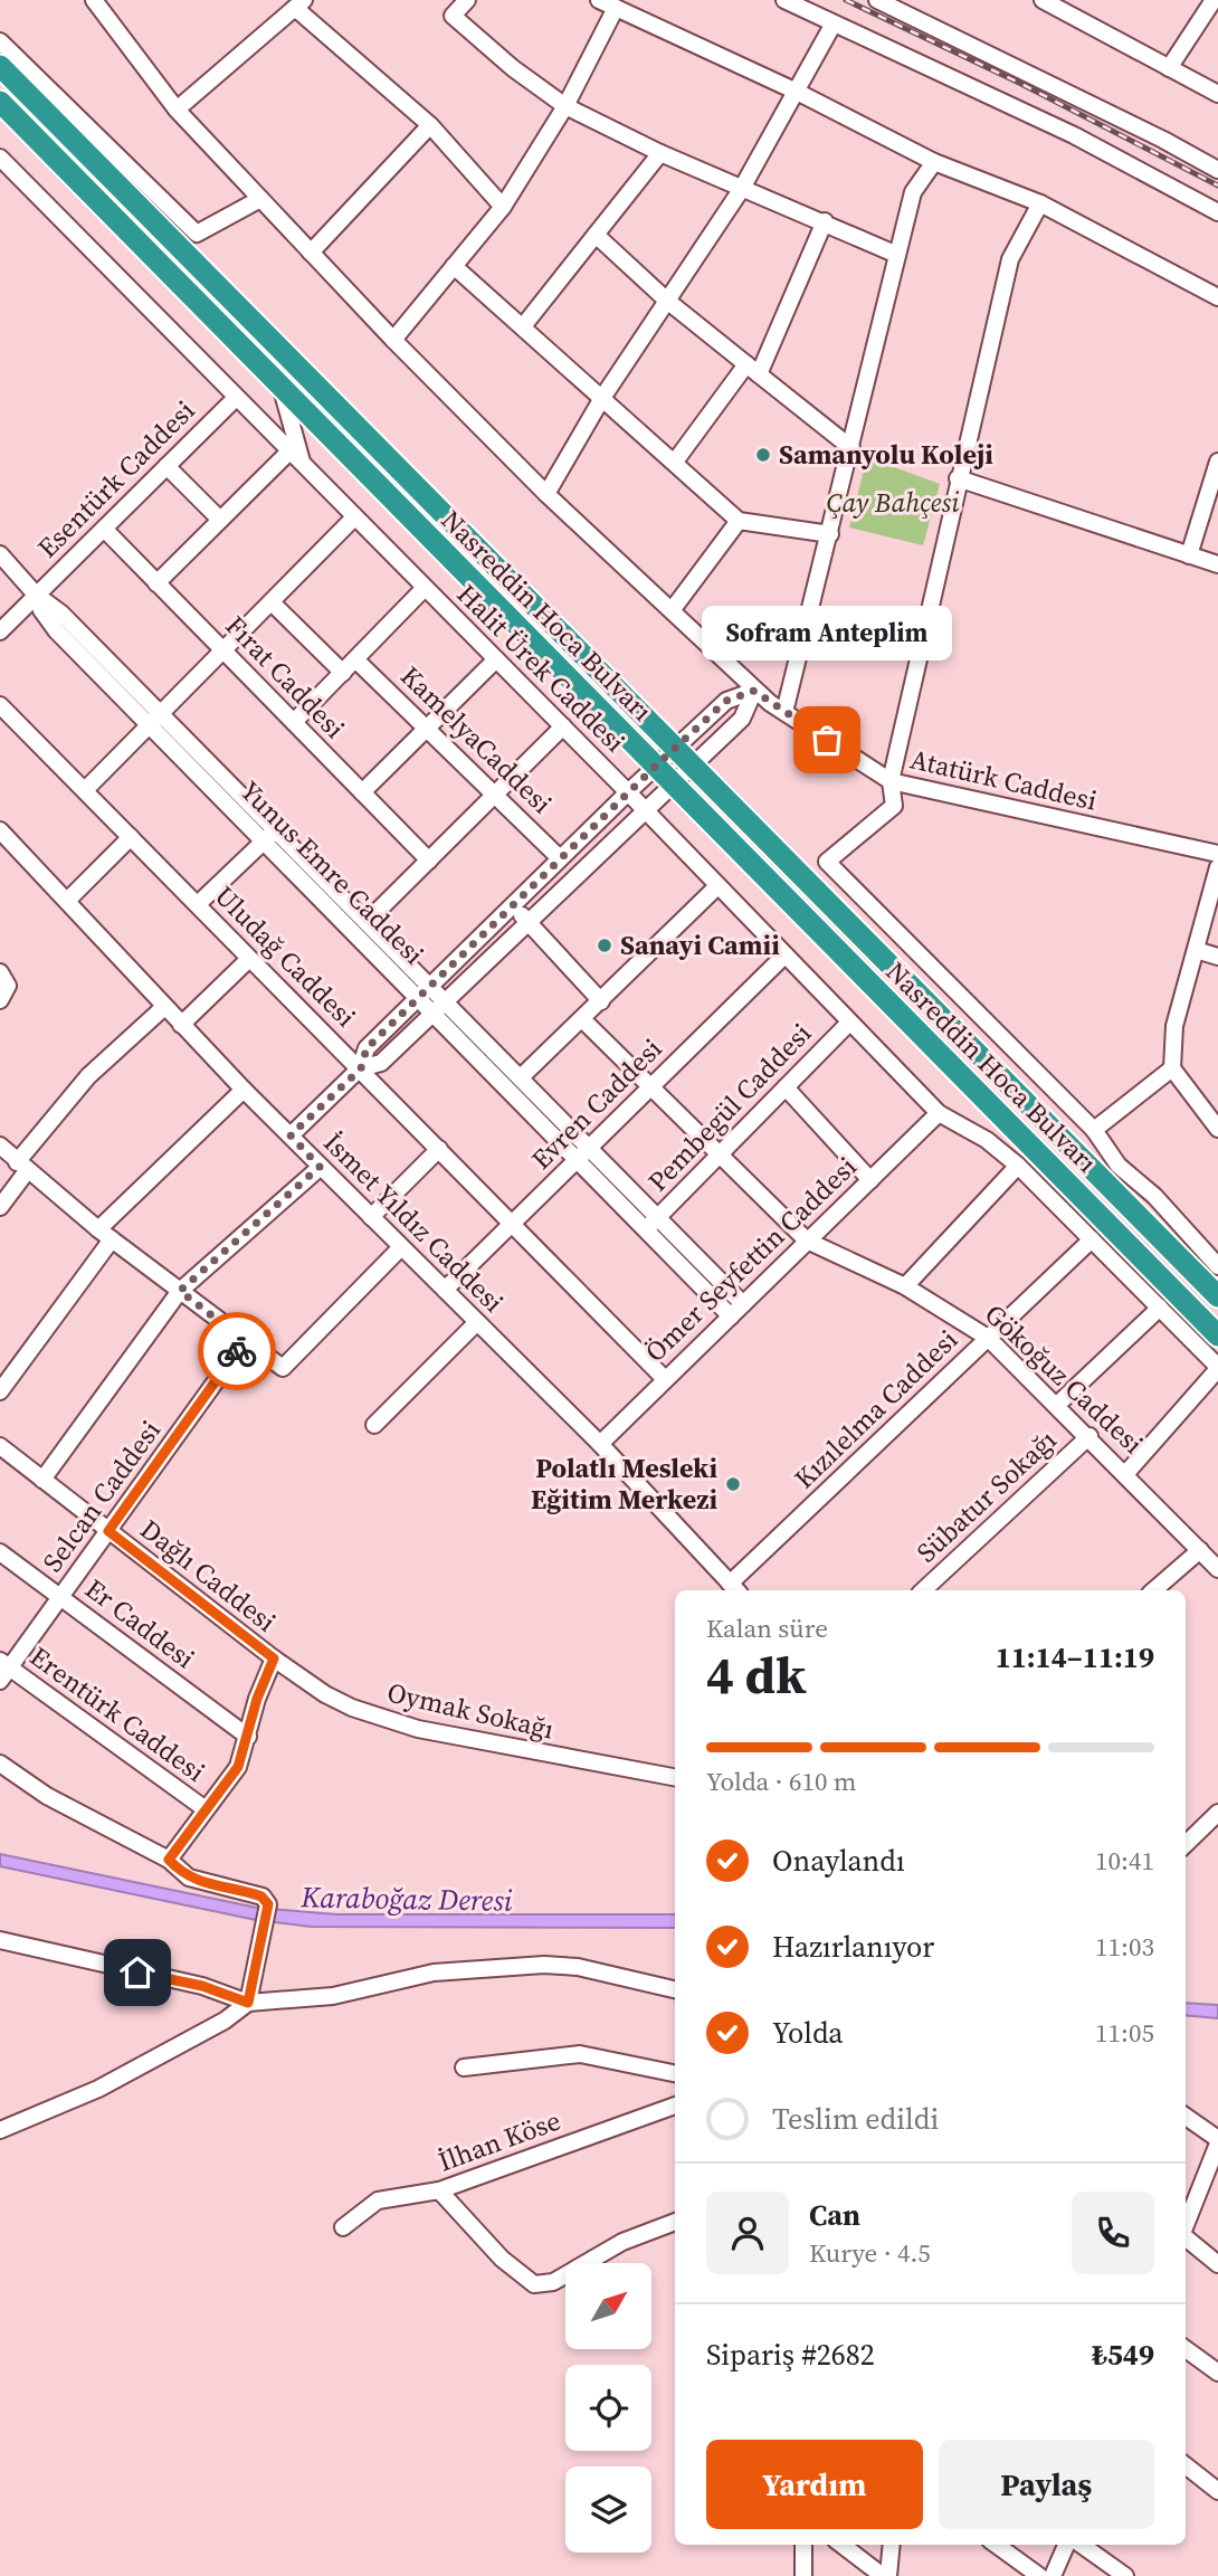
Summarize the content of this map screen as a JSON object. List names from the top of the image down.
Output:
{
  "streets": {
    "highway": ["Nasreddin Hoca Bulvarı"],
    "street": [
      "Esentürk Caddesi",
      "Halit Ürek Caddesi",
      "Fırat Caddesi",
      "KamelyaCaddesi",
      "Atatürk Caddesi",
      "Yunus Emre Caddesi",
      "Uludağ Caddesi",
      "Evren Caddesi",
      "Pembegül Caddesi",
      "İsmet Yıldız Caddesi",
      "Ömer Seyfettin Caddesi",
      "Gökoğuz Caddesi",
      "Kızılelma Caddesi",
      "Selcan Caddesi",
      "Sübatur Sokağı",
      "Dağlı Caddesi",
      "Er Caddesi",
      "Oymak Sokağı",
      "Erentürk Caddesi",
      "İlhan Köse"
    ]
  },
  "crossings": [
    ["Esentürk Caddesi", "Halit Ürek Caddesi"],
    ["Esentürk Caddesi", "Fırat Caddesi"],
    ["Esentürk Caddesi", "Yunus Emre Caddesi"],
    ["Halit Ürek Caddesi", "Evren Caddesi"],
    ["Halit Ürek Caddesi", "Pembegül Caddesi"],
    ["Halit Ürek Caddesi", "Ömer Seyfettin Caddesi"],
    ["Halit Ürek Caddesi", "Kızılelma Caddesi"],
    ["Yunus Emre Caddesi", "Evren Caddesi"],
    ["Yunus Emre Caddesi", "Pembegül Caddesi"],
    ["Yunus Emre Caddesi", "Ömer Seyfettin Caddesi"],
    ["Uludağ Caddesi", "Evren Caddesi"],
    ["Uludağ Caddesi", "Ömer Seyfettin Caddesi"],
    ["Evren Caddesi", "İsmet Yıldız Caddesi"],
    ["Evren Caddesi", "Gökoğuz Caddesi"],
    ["Pembegül Caddesi", "Gökoğuz Caddesi"],
    ["İsmet Yıldız Caddesi", "Ömer Seyfettin Caddesi"],
    ["İsmet Yıldız Caddesi", "Kızılelma Caddesi"],
    ["Ömer Seyfettin Caddesi", "Gökoğuz Caddesi"],
    ["Gökoğuz Caddesi", "Kızılelma Caddesi"],
    ["Gökoğuz Caddesi", "Sübatur Sokağı"],
    ["Selcan Caddesi", "Dağlı Caddesi"],
    ["Selcan Caddesi", "Er Caddesi"],
    ["Selcan Caddesi", "Erentürk Caddesi"],
    ["Dağlı Caddesi", "Oymak Sokağı"]
  ],
  "water": ["Karaboğaz Deresi"],
  "parks": ["Çay Bahçesi"],
  "places": [
    "Samanyolu Koleji",
    "Sofram Anteplim",
    "Sanayi Camii",
    "Polatlı Mesleki Eğitim Merkezi"
  ],
  "north": "top right",
  "page": {
    "bubble": "Sofram Anteplim",
    "heading": ["4 dk", "Kalan süre", "11:14–11:19"],
    "panel": [
      "Can",
      "Kurye · 4.5",
      "Sipariş #2682",
      "₺549"
    ],
    "bar": "Yolda · 610 m",
    "list": [
      ["Onaylandı", "10:41"],
      ["Hazırlanıyor", "11:03"],
      ["Yolda", "11:05"],
      "Teslim edildi"
    ],
    "buttons": ["Yardım", "Paylaş"]
  }
}
